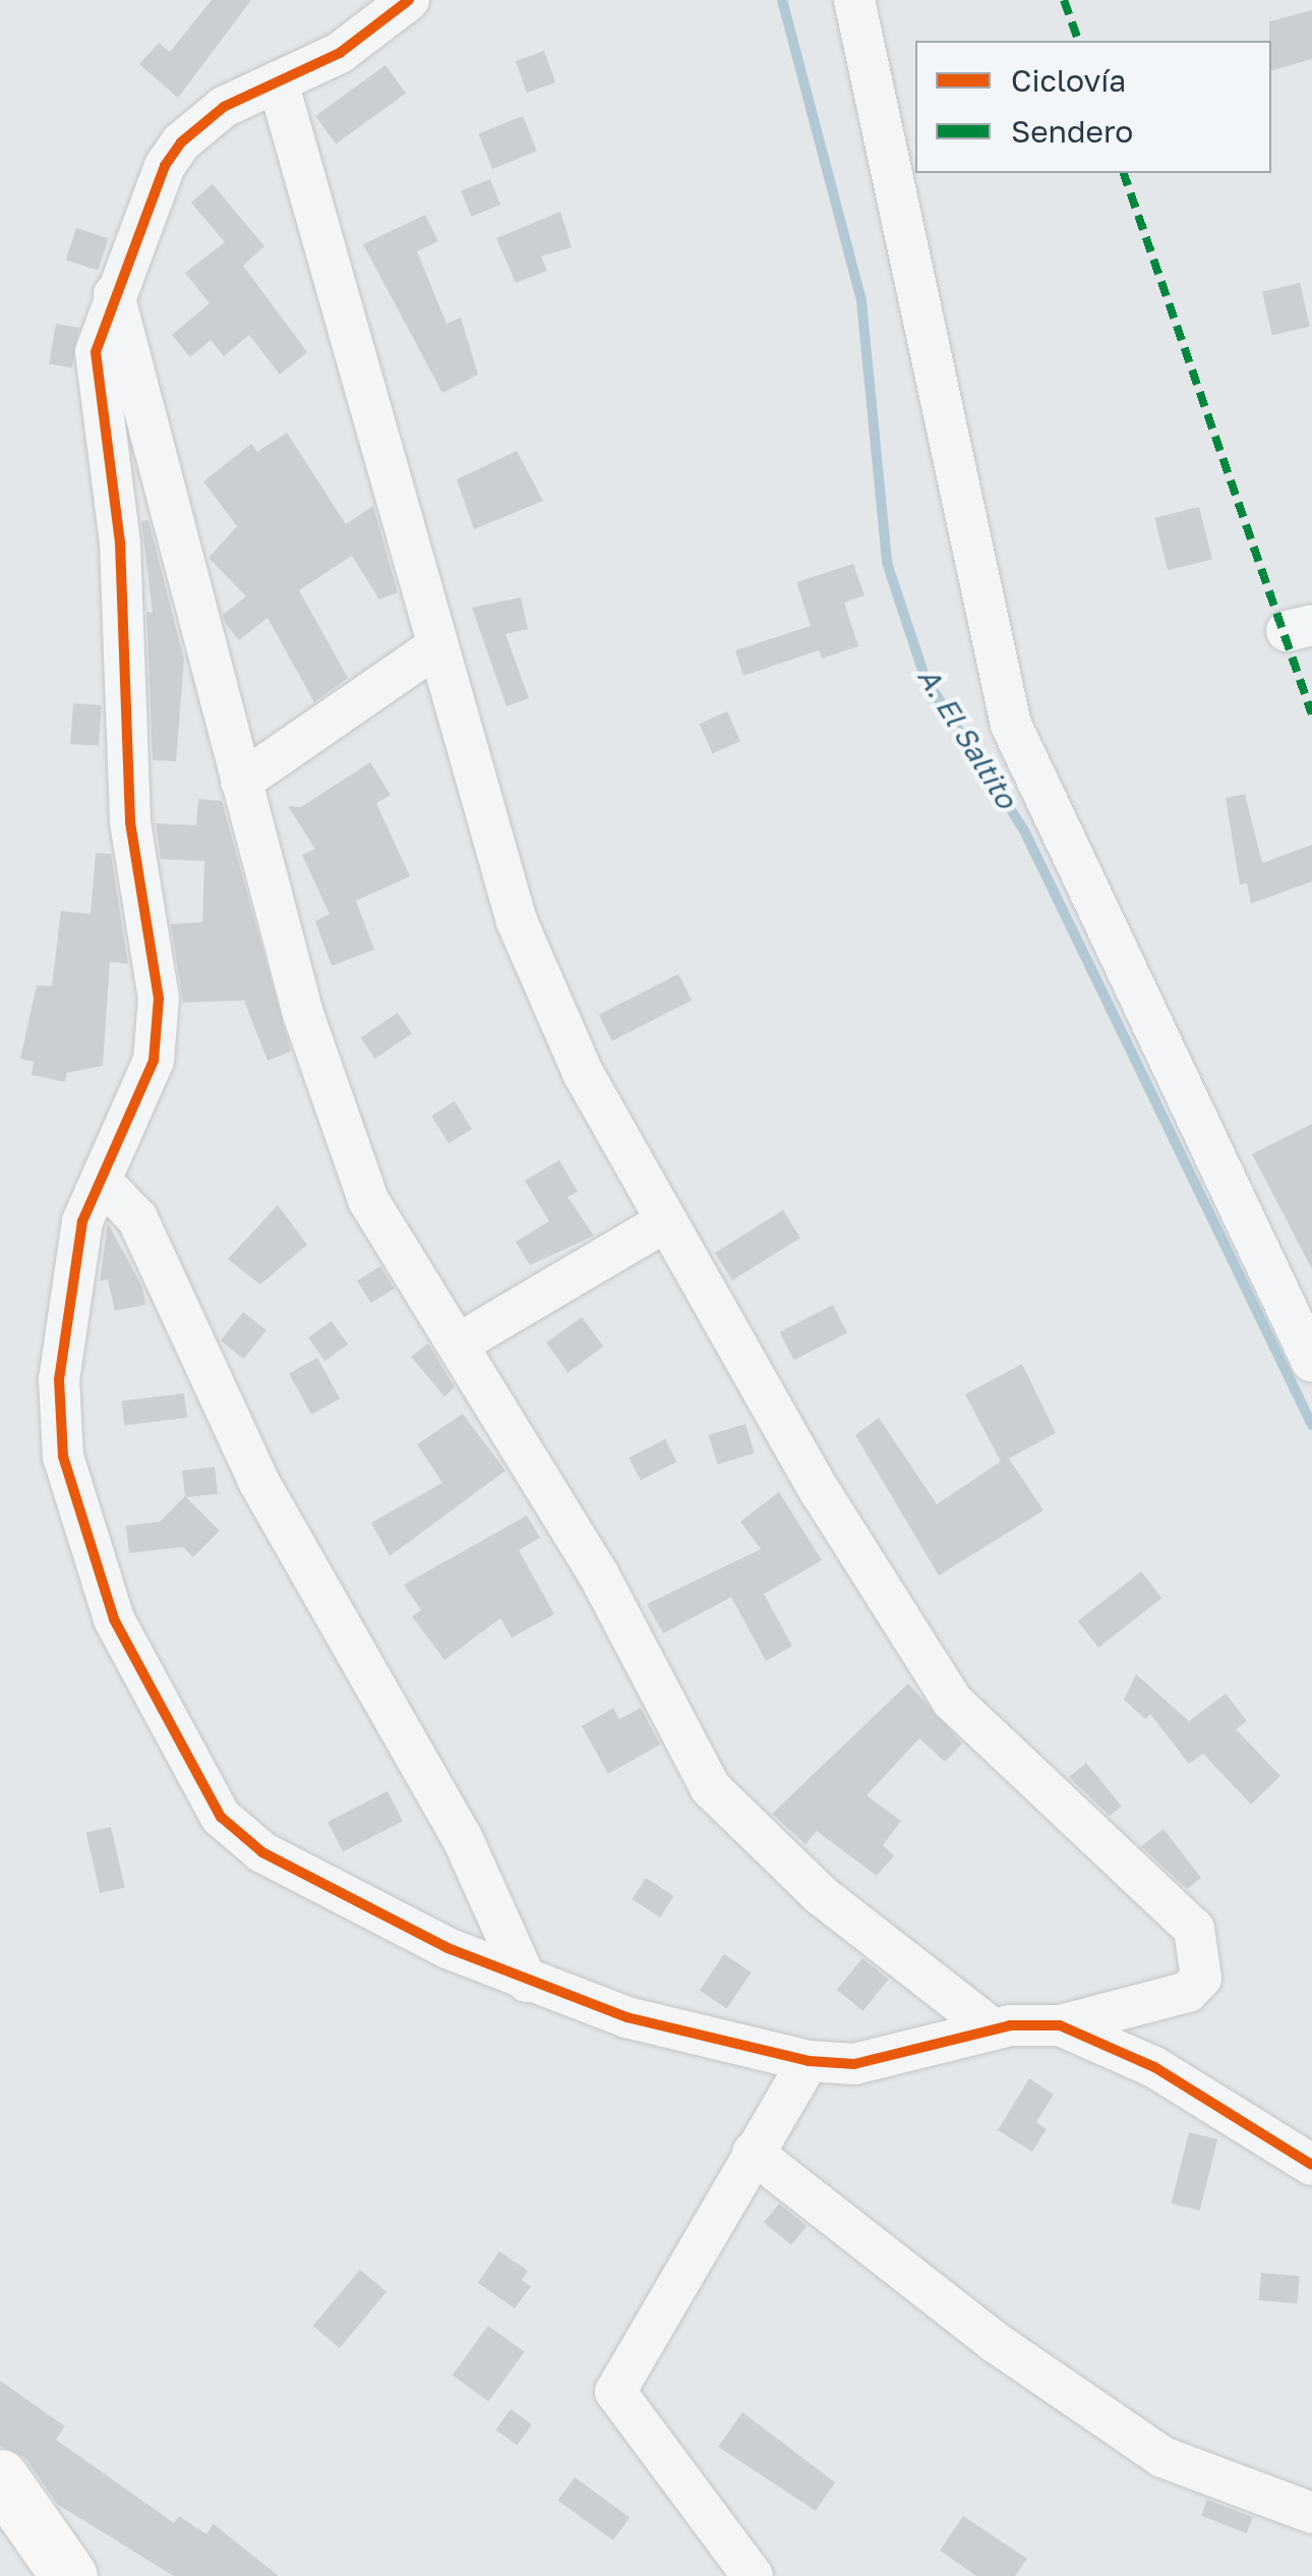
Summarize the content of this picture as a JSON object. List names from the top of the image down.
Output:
{
  "water": ["A. El Saltito"],
  "legend": ["Ciclovía", "Sendero"]
}
